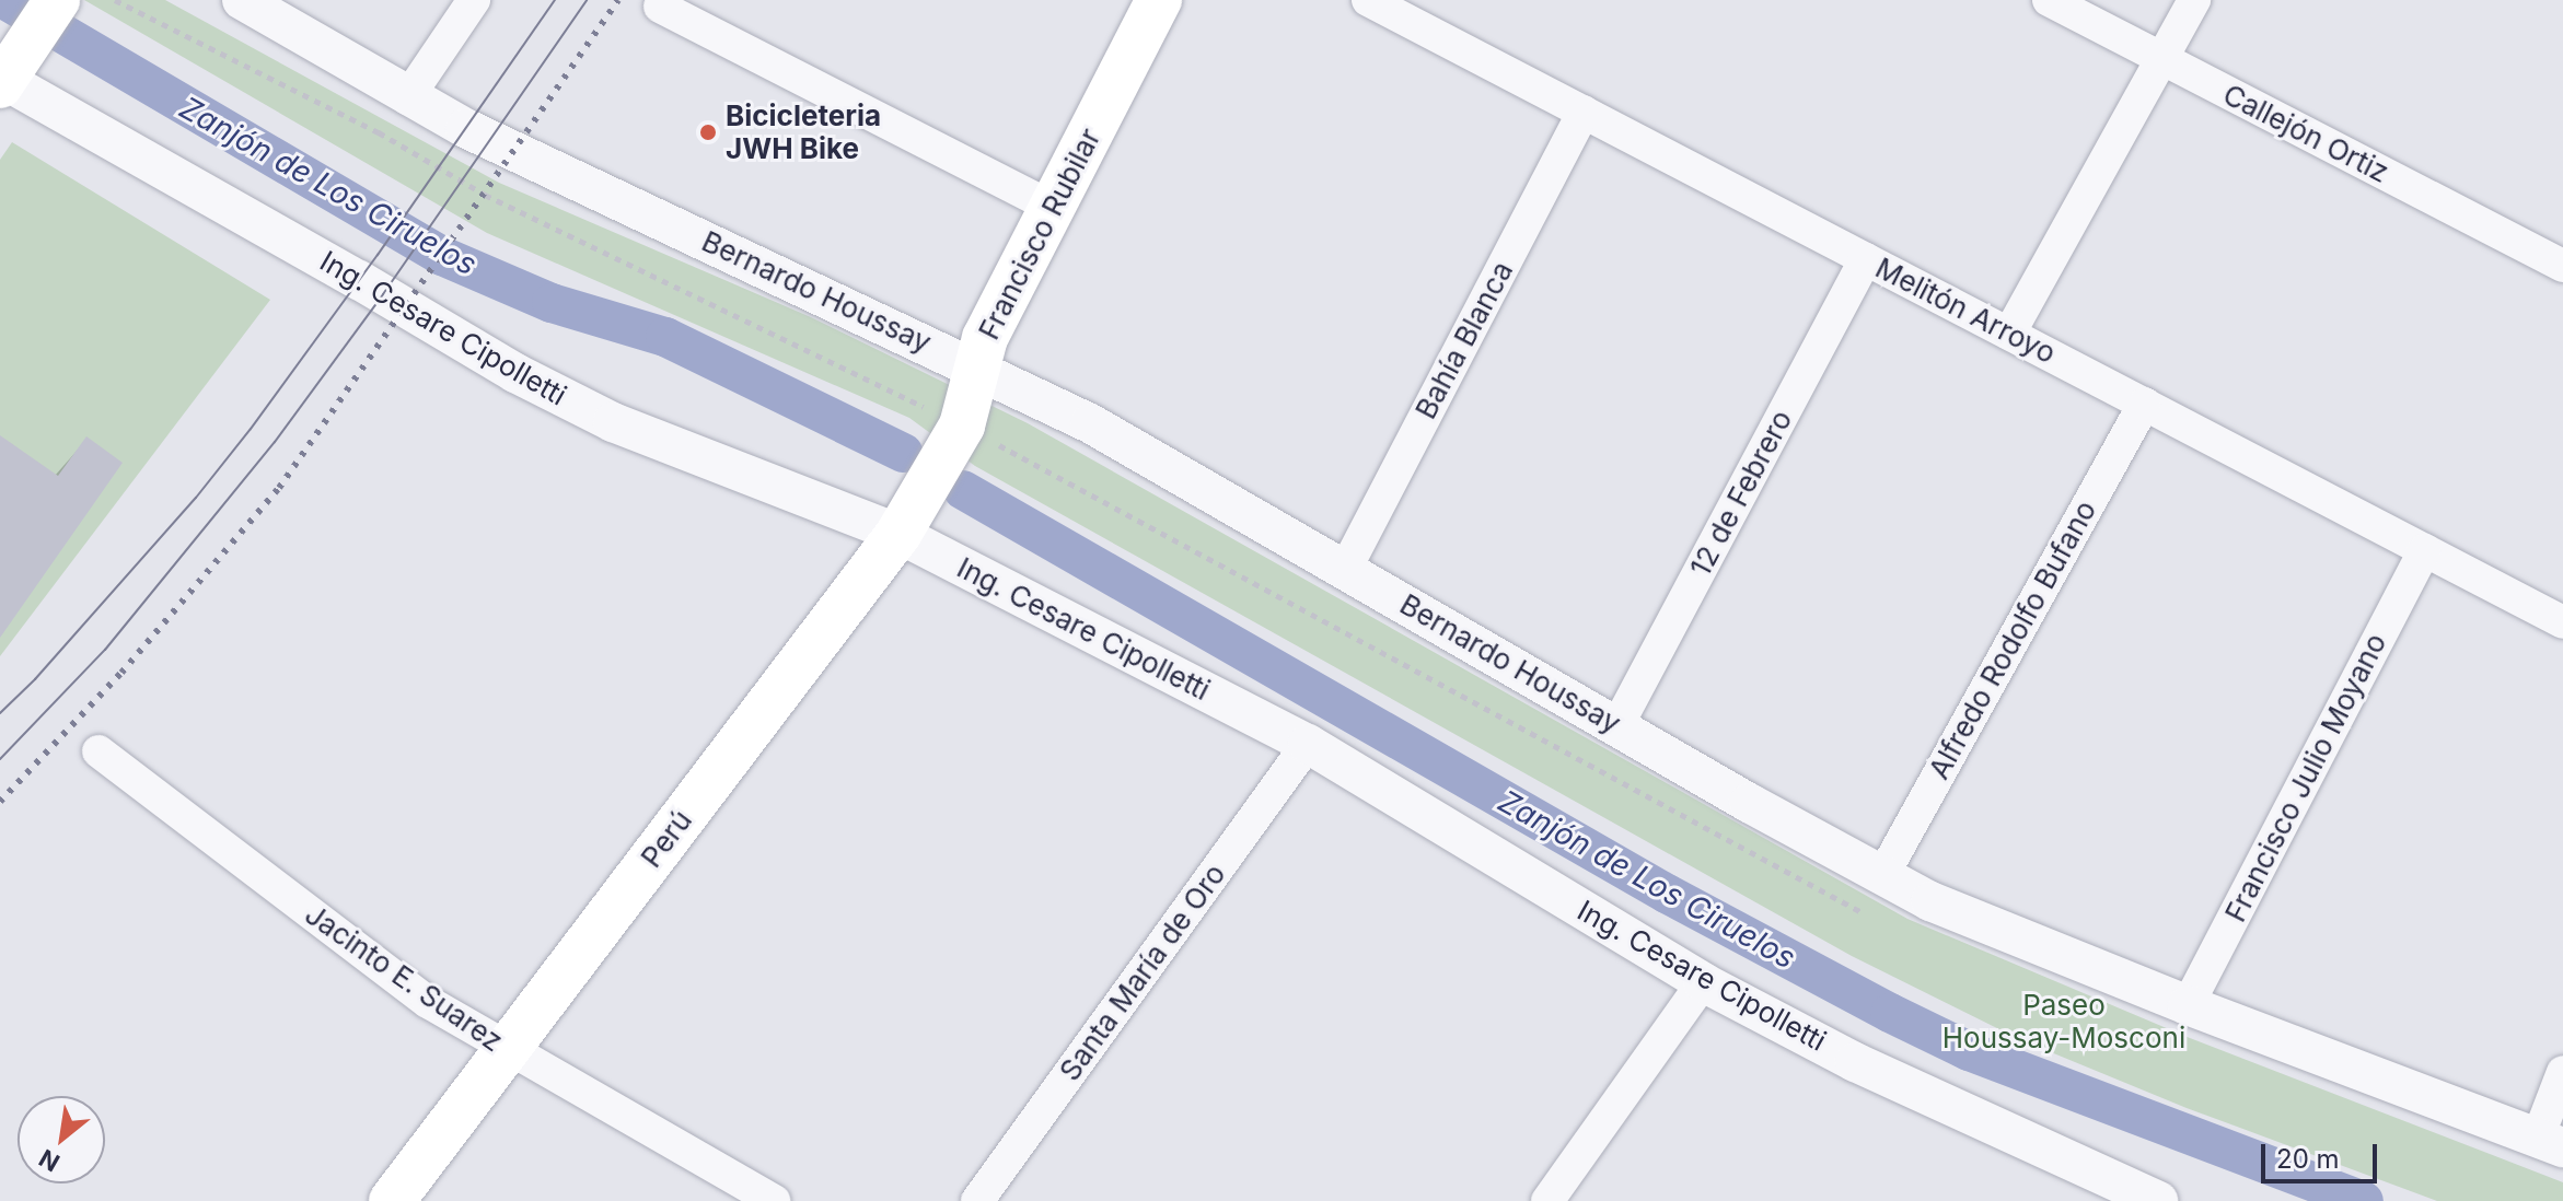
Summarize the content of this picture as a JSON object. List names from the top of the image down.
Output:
{
  "streets": {
    "main road": ["Francisco Rubilar", "Perú"],
    "street": [
      "Callejón Ortiz",
      "Bernardo Houssay",
      "Melitón Arroyo",
      "Ing. Cesare Cipolletti",
      "Bahía Blanca",
      "12 de Febrero",
      "Alfredo Rodolfo Bufano",
      "Francisco Julio Moyano",
      "Santa María de Oro",
      "Jacinto E. Suarez"
    ]
  },
  "crossings": [
    ["Francisco Rubilar", "Bernardo Houssay"],
    ["Francisco Rubilar", "Perú"],
    ["Bernardo Houssay", "Bahía Blanca"],
    ["Bernardo Houssay", "12 de Febrero"],
    ["Bernardo Houssay", "Alfredo Rodolfo Bufano"],
    ["Bernardo Houssay", "Francisco Julio Moyano"],
    ["Melitón Arroyo", "Bahía Blanca"],
    ["Melitón Arroyo", "12 de Febrero"],
    ["Melitón Arroyo", "Alfredo Rodolfo Bufano"],
    ["Melitón Arroyo", "Francisco Julio Moyano"],
    ["Ing. Cesare Cipolletti", "Perú"],
    ["Ing. Cesare Cipolletti", "Santa María de Oro"],
    ["Perú", "Jacinto E. Suarez"]
  ],
  "water": ["Zanjón de Los Ciruelos"],
  "parks": ["Paseo Houssay-Mosconi"],
  "places": ["Bicicleteria JWH Bike"],
  "scale_bar": "20 m",
  "north": "bottom left"
}
